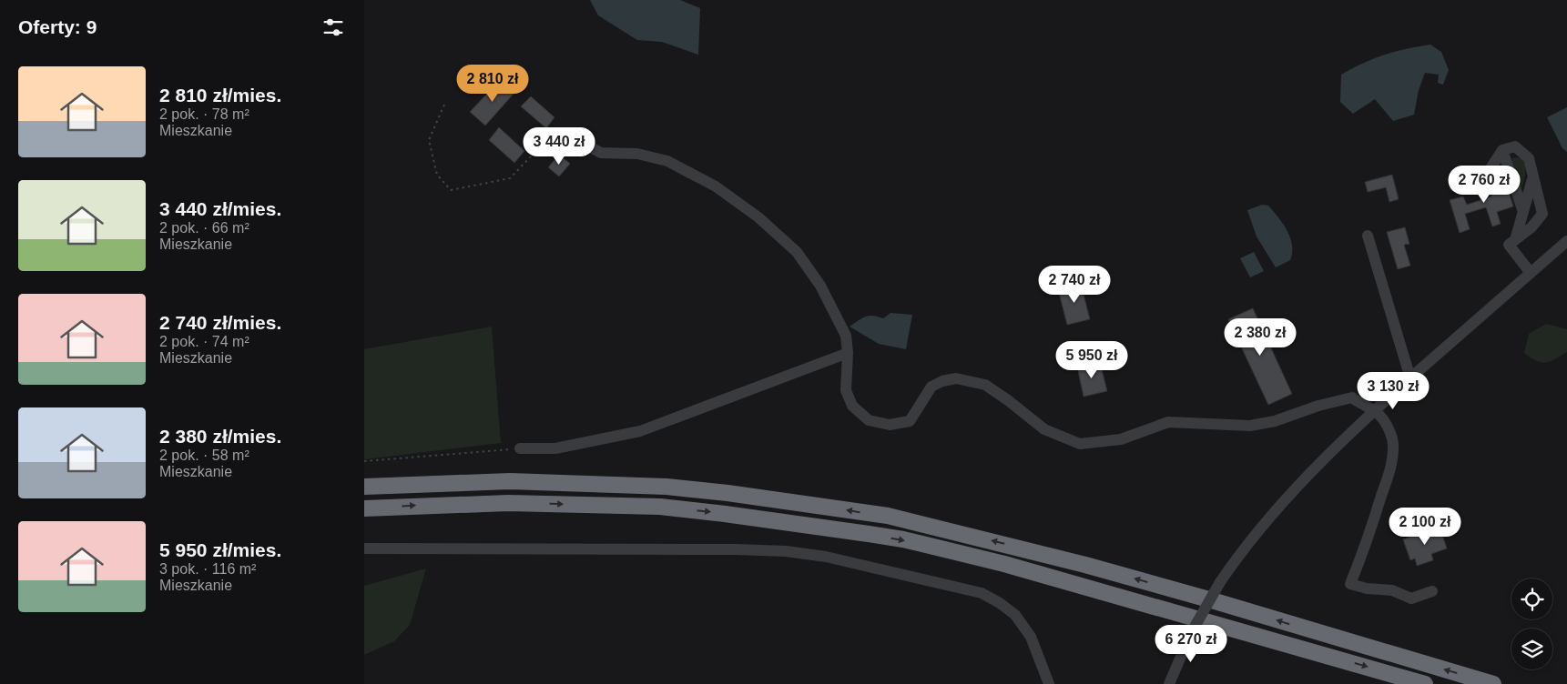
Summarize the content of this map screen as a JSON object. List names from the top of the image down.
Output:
{
  "page": {
    "heading": "Oferty: 9",
    "list": [
      {
        "name": "2 810 zł/mies.",
        "note": "2 pok. · 78 m² · Mieszkanie"
      },
      {
        "name": "3 440 zł/mies.",
        "note": "2 pok. · 66 m² · Mieszkanie"
      },
      {
        "name": "2 740 zł/mies.",
        "note": "2 pok. · 74 m² · Mieszkanie"
      },
      {
        "name": "2 380 zł/mies.",
        "note": "2 pok. · 58 m² · Mieszkanie"
      },
      {
        "name": "5 950 zł/mies.",
        "note": "3 pok. · 116 m² · Mieszkanie"
      }
    ],
    "price": [
      "2 810 zł",
      "3 440 zł",
      "2 760 zł",
      "2 740 zł",
      "2 380 zł",
      "5 950 zł",
      "3 130 zł",
      "2 100 zł",
      "6 270 zł"
    ]
  }
}
